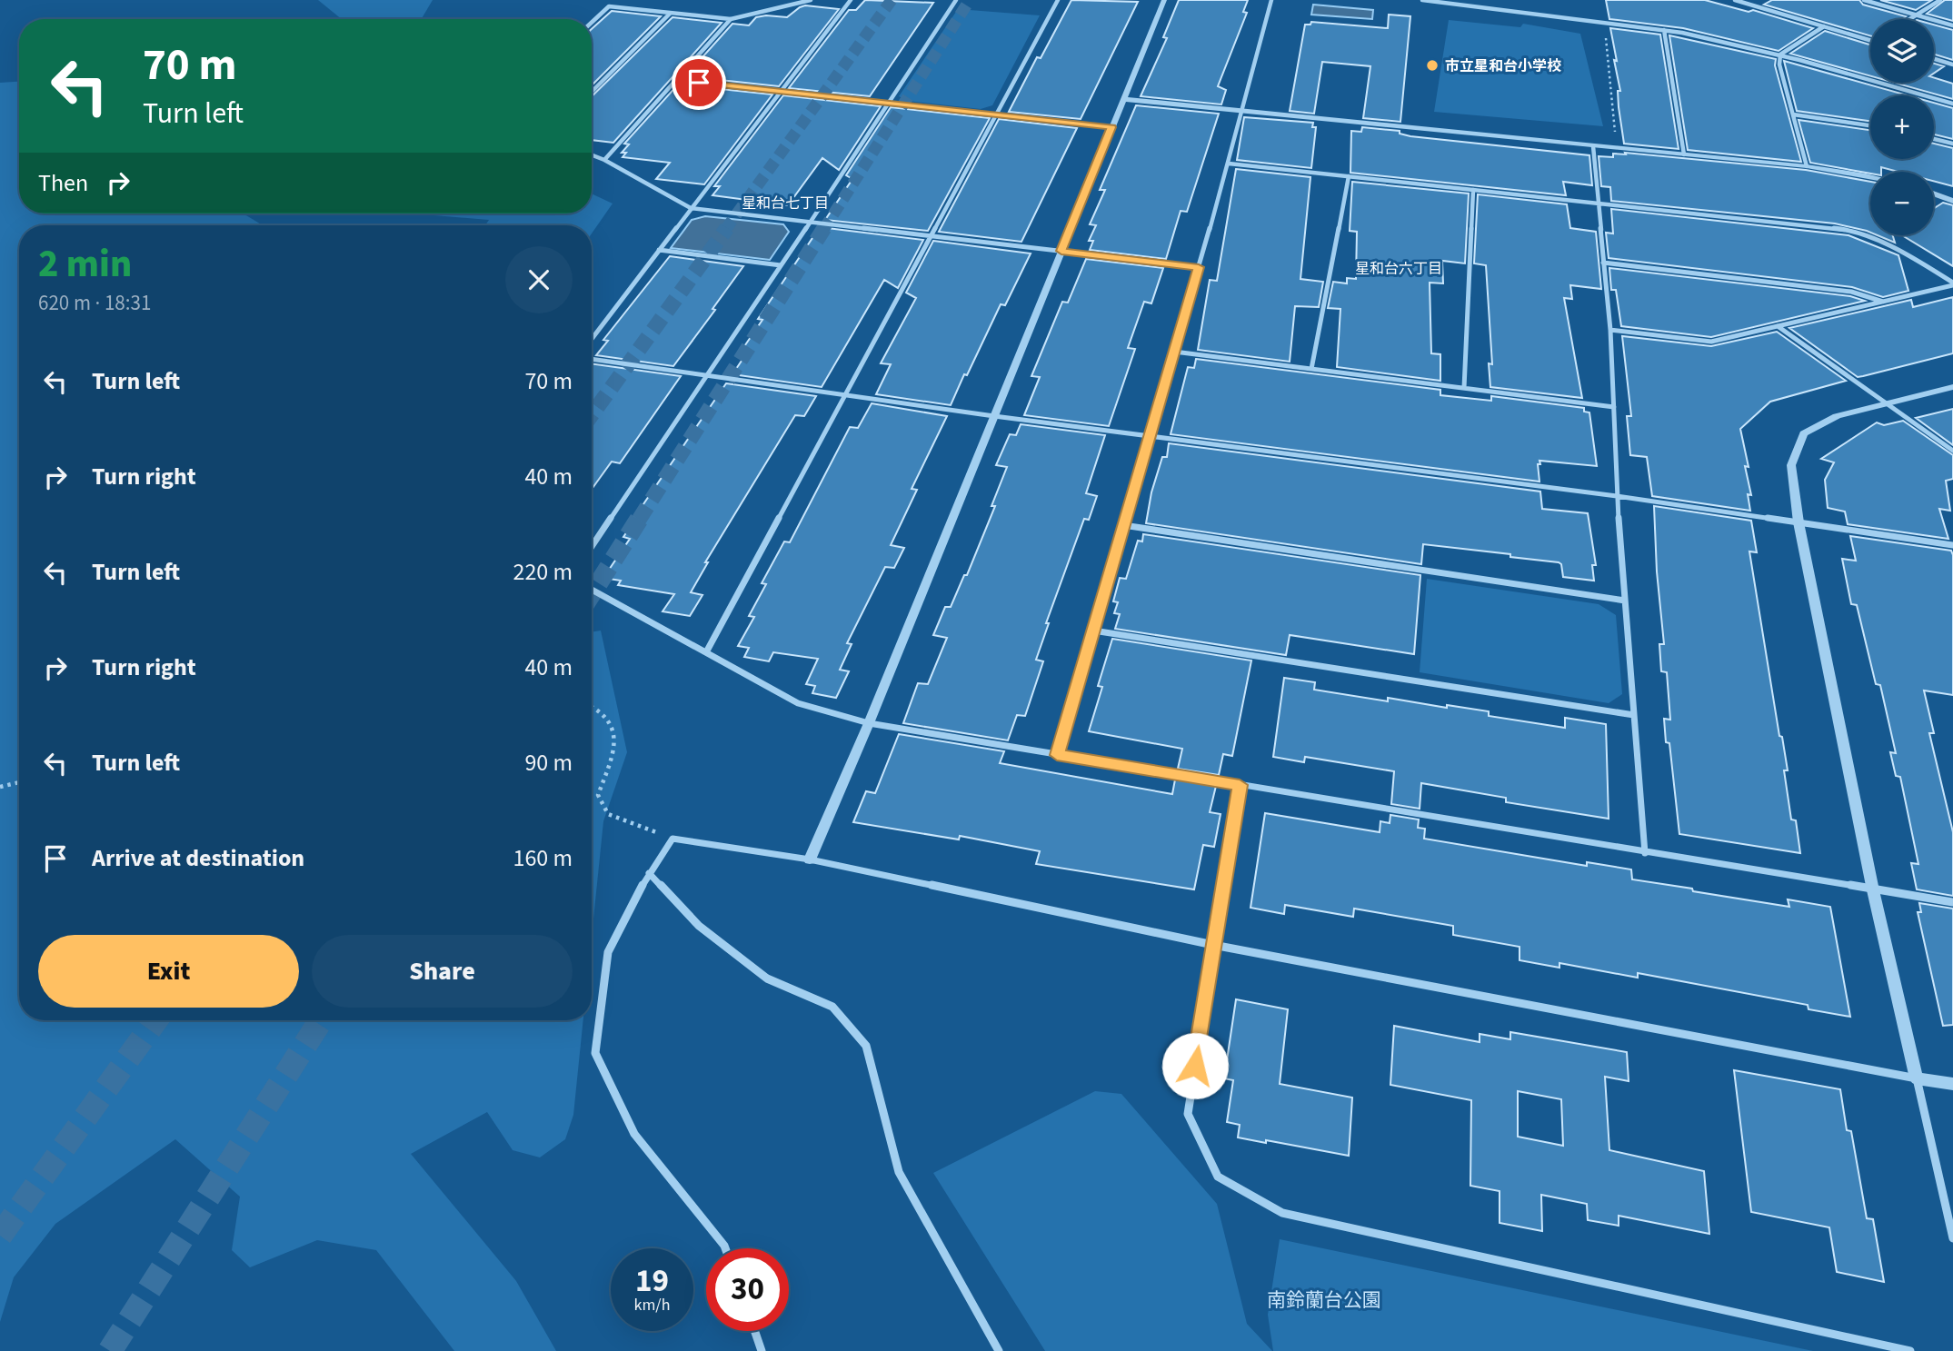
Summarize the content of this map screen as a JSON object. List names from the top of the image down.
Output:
{
  "districts": ["星和台七丁目", "星和台六丁目"],
  "parks": ["南鈴蘭台公園"],
  "places": ["市立星和台小学校"],
  "page": {
    "map_buttons": ["+", "−"],
    "turn": ["70 m", "Turn left"],
    "then": "Then",
    "heading": ["2 min", "620 m · 18:31"],
    "list": [
      {
        "name": "Turn left",
        "value": "70 m"
      },
      {
        "name": "Turn right",
        "value": "40 m"
      },
      {
        "name": "Turn left",
        "value": "220 m"
      },
      {
        "name": "Turn right",
        "value": "40 m"
      },
      {
        "name": "Turn left",
        "value": "90 m"
      },
      {
        "name": "Arrive at destination",
        "value": "160 m"
      }
    ],
    "buttons": ["Exit", "Share"],
    "speed": "19 km/h",
    "limit": "30"
  }
}
